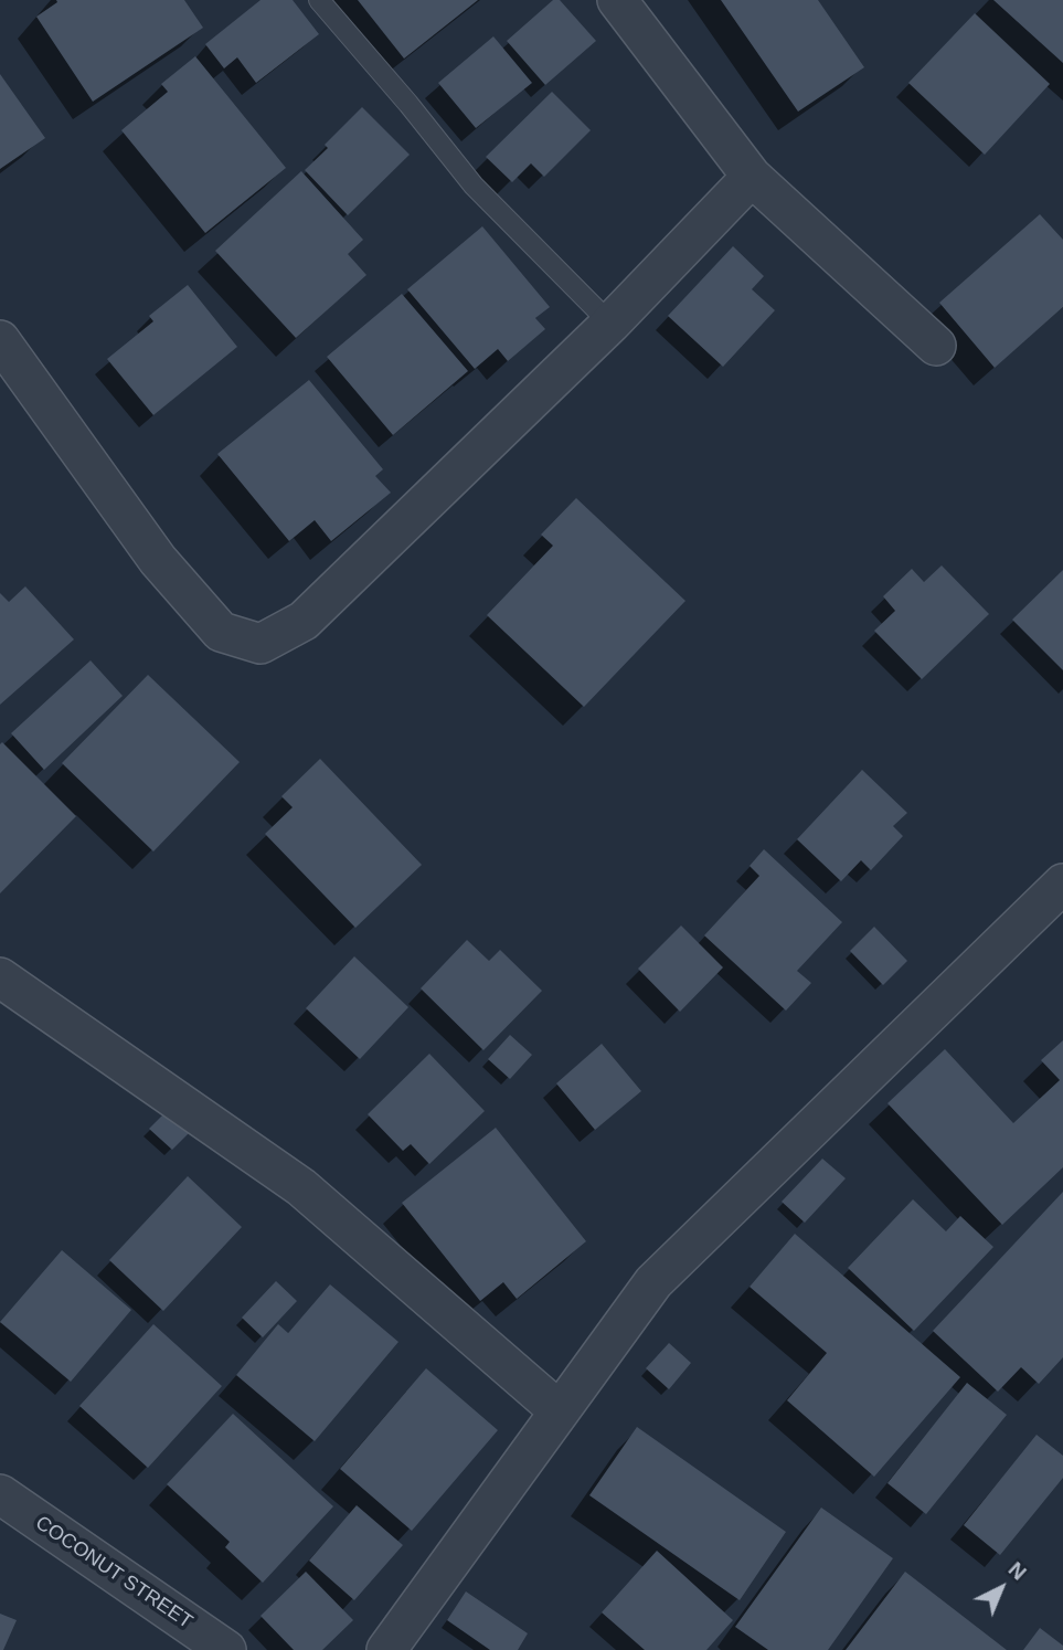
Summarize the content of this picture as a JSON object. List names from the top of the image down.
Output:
{
  "streets": {
    "street": ["COCONUT STREET"]
  },
  "north": "top right"
}
